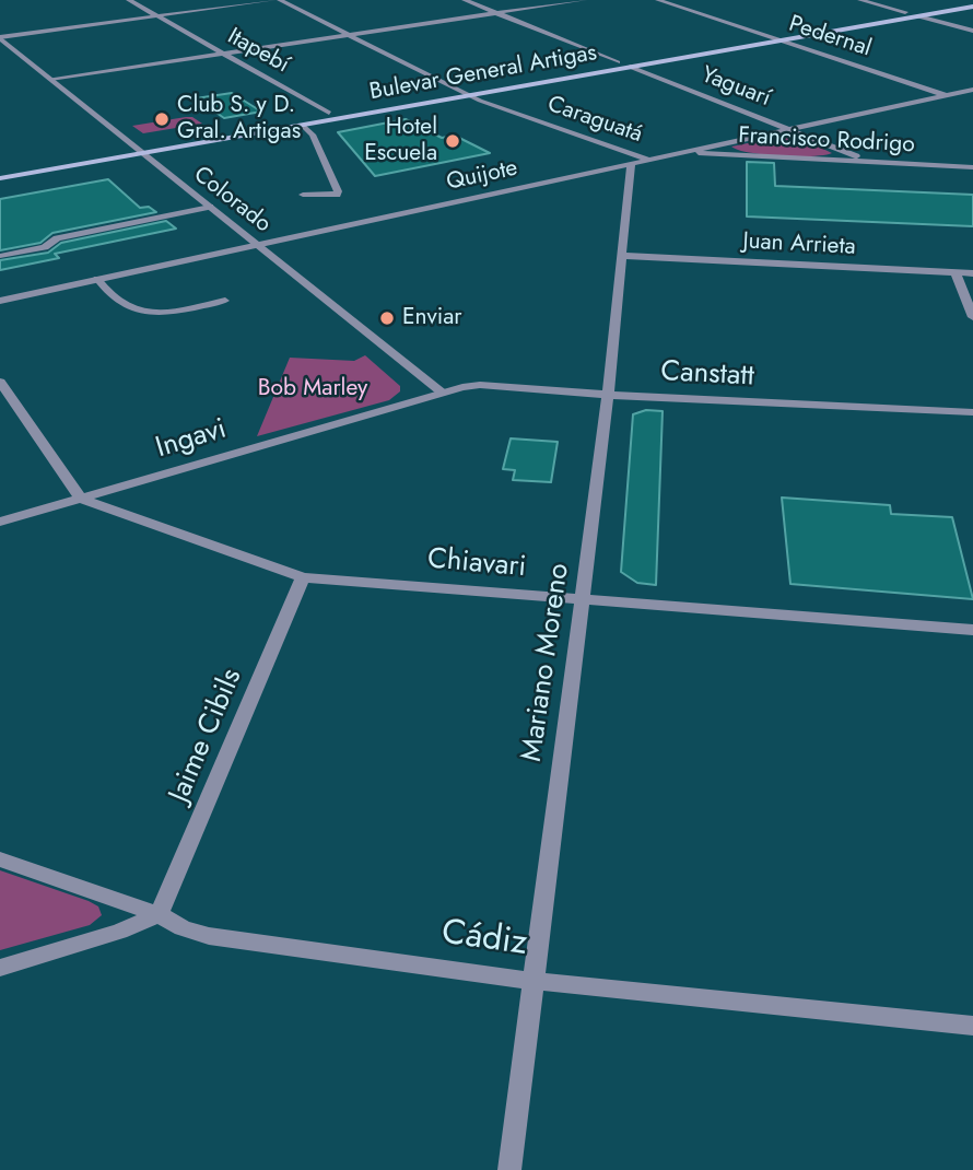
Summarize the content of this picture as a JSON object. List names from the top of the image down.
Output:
{
  "streets": {
    "main road": ["Bulevar General Artigas"],
    "street": [
      "Pedernal",
      "Itapebí",
      "Yaguarí",
      "Caraguatá",
      "Francisco Rodrigo",
      "Quijote",
      "Colorado",
      "Juan Arrieta",
      "Canstatt",
      "Ingavi",
      "Chiavari",
      "Mariano Moreno",
      "Jaime Cibils",
      "Cádiz"
    ]
  },
  "crossings": [
    ["Pedernal", "Bulevar General Artigas"],
    ["Pedernal", "Quijote"],
    ["Itapebí", "Bulevar General Artigas"],
    ["Bulevar General Artigas", "Yaguarí"],
    ["Bulevar General Artigas", "Caraguatá"],
    ["Bulevar General Artigas", "Colorado"],
    ["Yaguarí", "Francisco Rodrigo"],
    ["Yaguarí", "Quijote"],
    ["Caraguatá", "Quijote"],
    ["Caraguatá", "Mariano Moreno"],
    ["Francisco Rodrigo", "Quijote"],
    ["Quijote", "Colorado"],
    ["Quijote", "Mariano Moreno"],
    ["Colorado", "Canstatt"],
    ["Colorado", "Ingavi"],
    ["Juan Arrieta", "Mariano Moreno"],
    ["Canstatt", "Ingavi"],
    ["Canstatt", "Mariano Moreno"],
    ["Ingavi", "Chiavari"],
    ["Chiavari", "Mariano Moreno"],
    ["Chiavari", "Jaime Cibils"],
    ["Mariano Moreno", "Cádiz"],
    ["Jaime Cibils", "Cádiz"]
  ],
  "parks": ["Bob Marley"],
  "places": ["Club S. y D. Gral. Artigas", "Hotel Escuela", "Enviar"]
}
